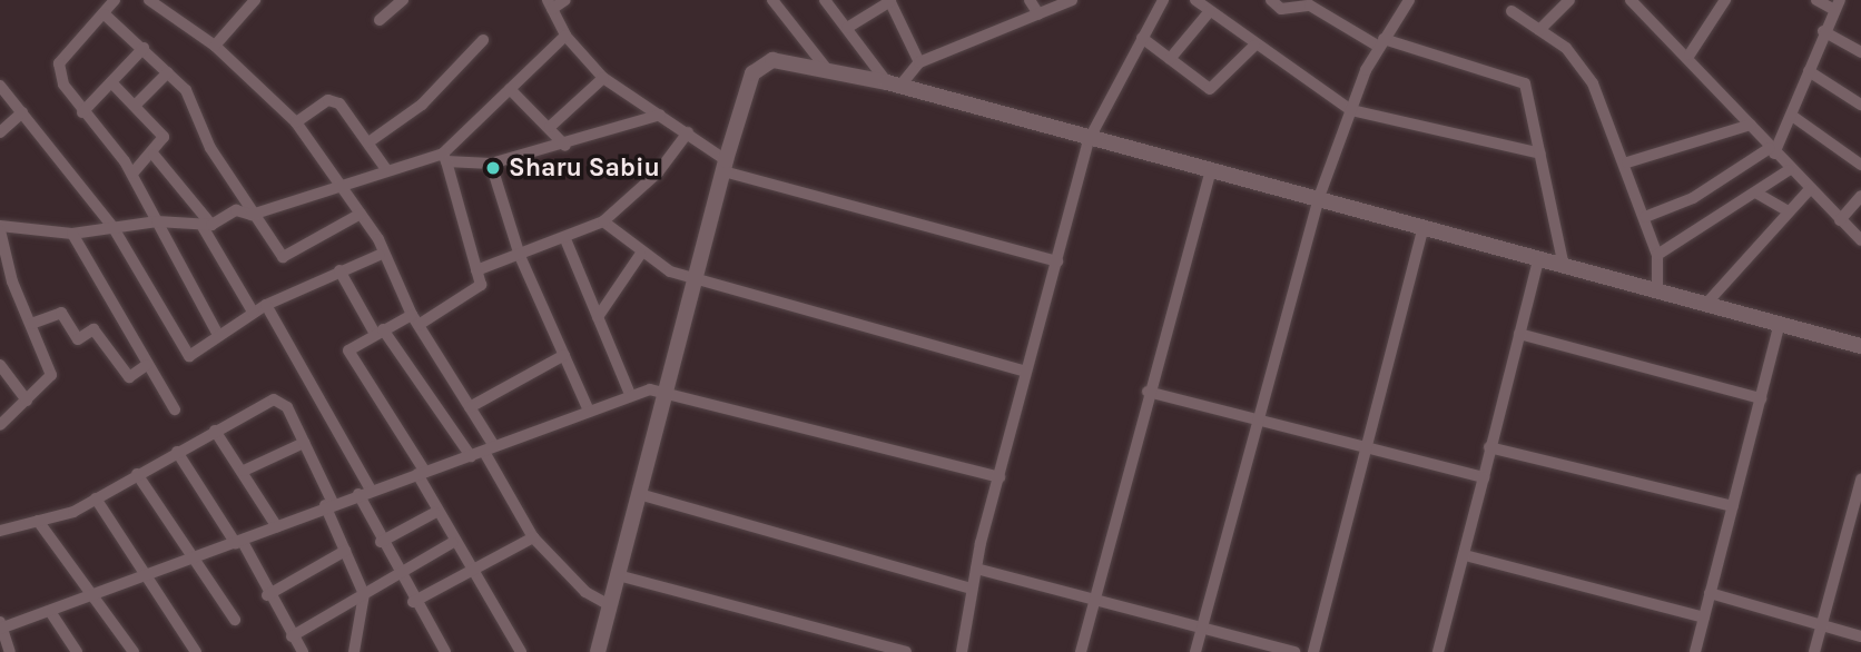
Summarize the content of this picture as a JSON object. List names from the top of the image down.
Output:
{
  "places": ["Sharu Sabiu"]
}
